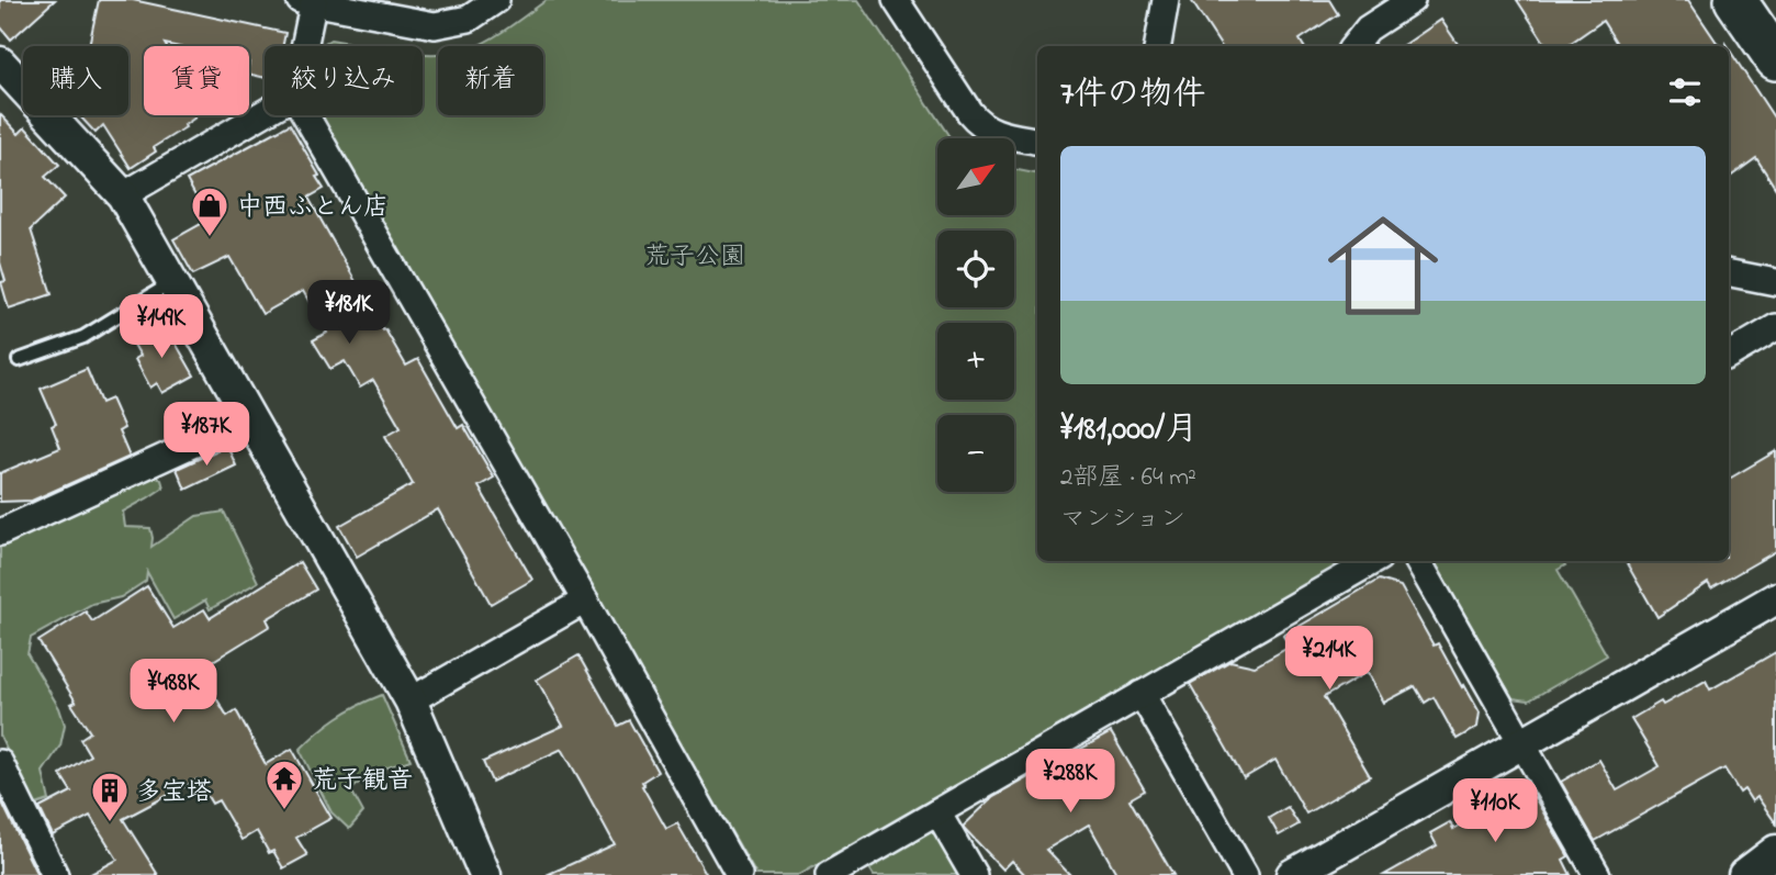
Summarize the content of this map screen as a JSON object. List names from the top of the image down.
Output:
{
  "parks": ["荒子公園"],
  "places": {
    "shop": ["中西ふとん店"],
    "temple": ["荒子観音"],
    "building": ["多宝塔"]
  },
  "north": "top right",
  "page": {
    "chip": [
      "購入",
      "賃貸",
      "絞り込み",
      "新着"
    ],
    "heading": "7件の物件",
    "map_buttons": ["+", "−"],
    "list": [
      {
        "name": "¥181,000/月",
        "note": "2部屋 · 64 m² · マンション"
      }
    ],
    "price": [
      "¥181K",
      "¥149K",
      "¥187K",
      "¥214K",
      "¥488K",
      "¥288K",
      "¥110K"
    ]
  }
}
